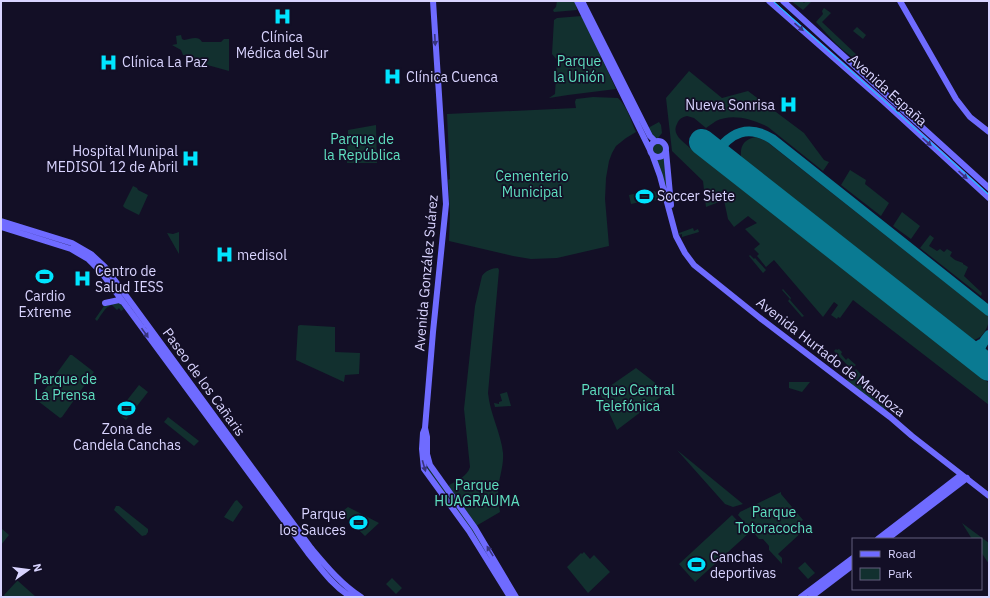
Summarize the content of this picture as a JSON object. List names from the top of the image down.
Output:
{
  "streets": {
    "main road": [
      "Avenida España",
      "Avenida González Suárez",
      "Avenida Hurtado de Mendoza",
      "Paseo de los Cañaris"
    ]
  },
  "parks": [
    "Parque la Unión",
    "Parque de la República",
    "Cementerio Municipal",
    "Parque de La Prensa",
    "Parque Central Telefónica",
    "Parque HUAGRAUMA",
    "Parque Totoracocha"
  ],
  "places": {
    "hospital": [
      "Clínica Médica del Sur",
      "Clínica La Paz",
      "Clínica Cuenca",
      "Nueva Sonrisa",
      "Hospital Munipal MEDISOL 12 de Abril",
      "medisol",
      "Centro de Salud IESS"
    ],
    "sports": [
      "Soccer Siete",
      "Cardio Extreme",
      "Zona de Candela Canchas",
      "Parque los Sauces",
      "Canchas deportivas"
    ]
  },
  "legend": ["Road", "Park"],
  "north": "right"
}
